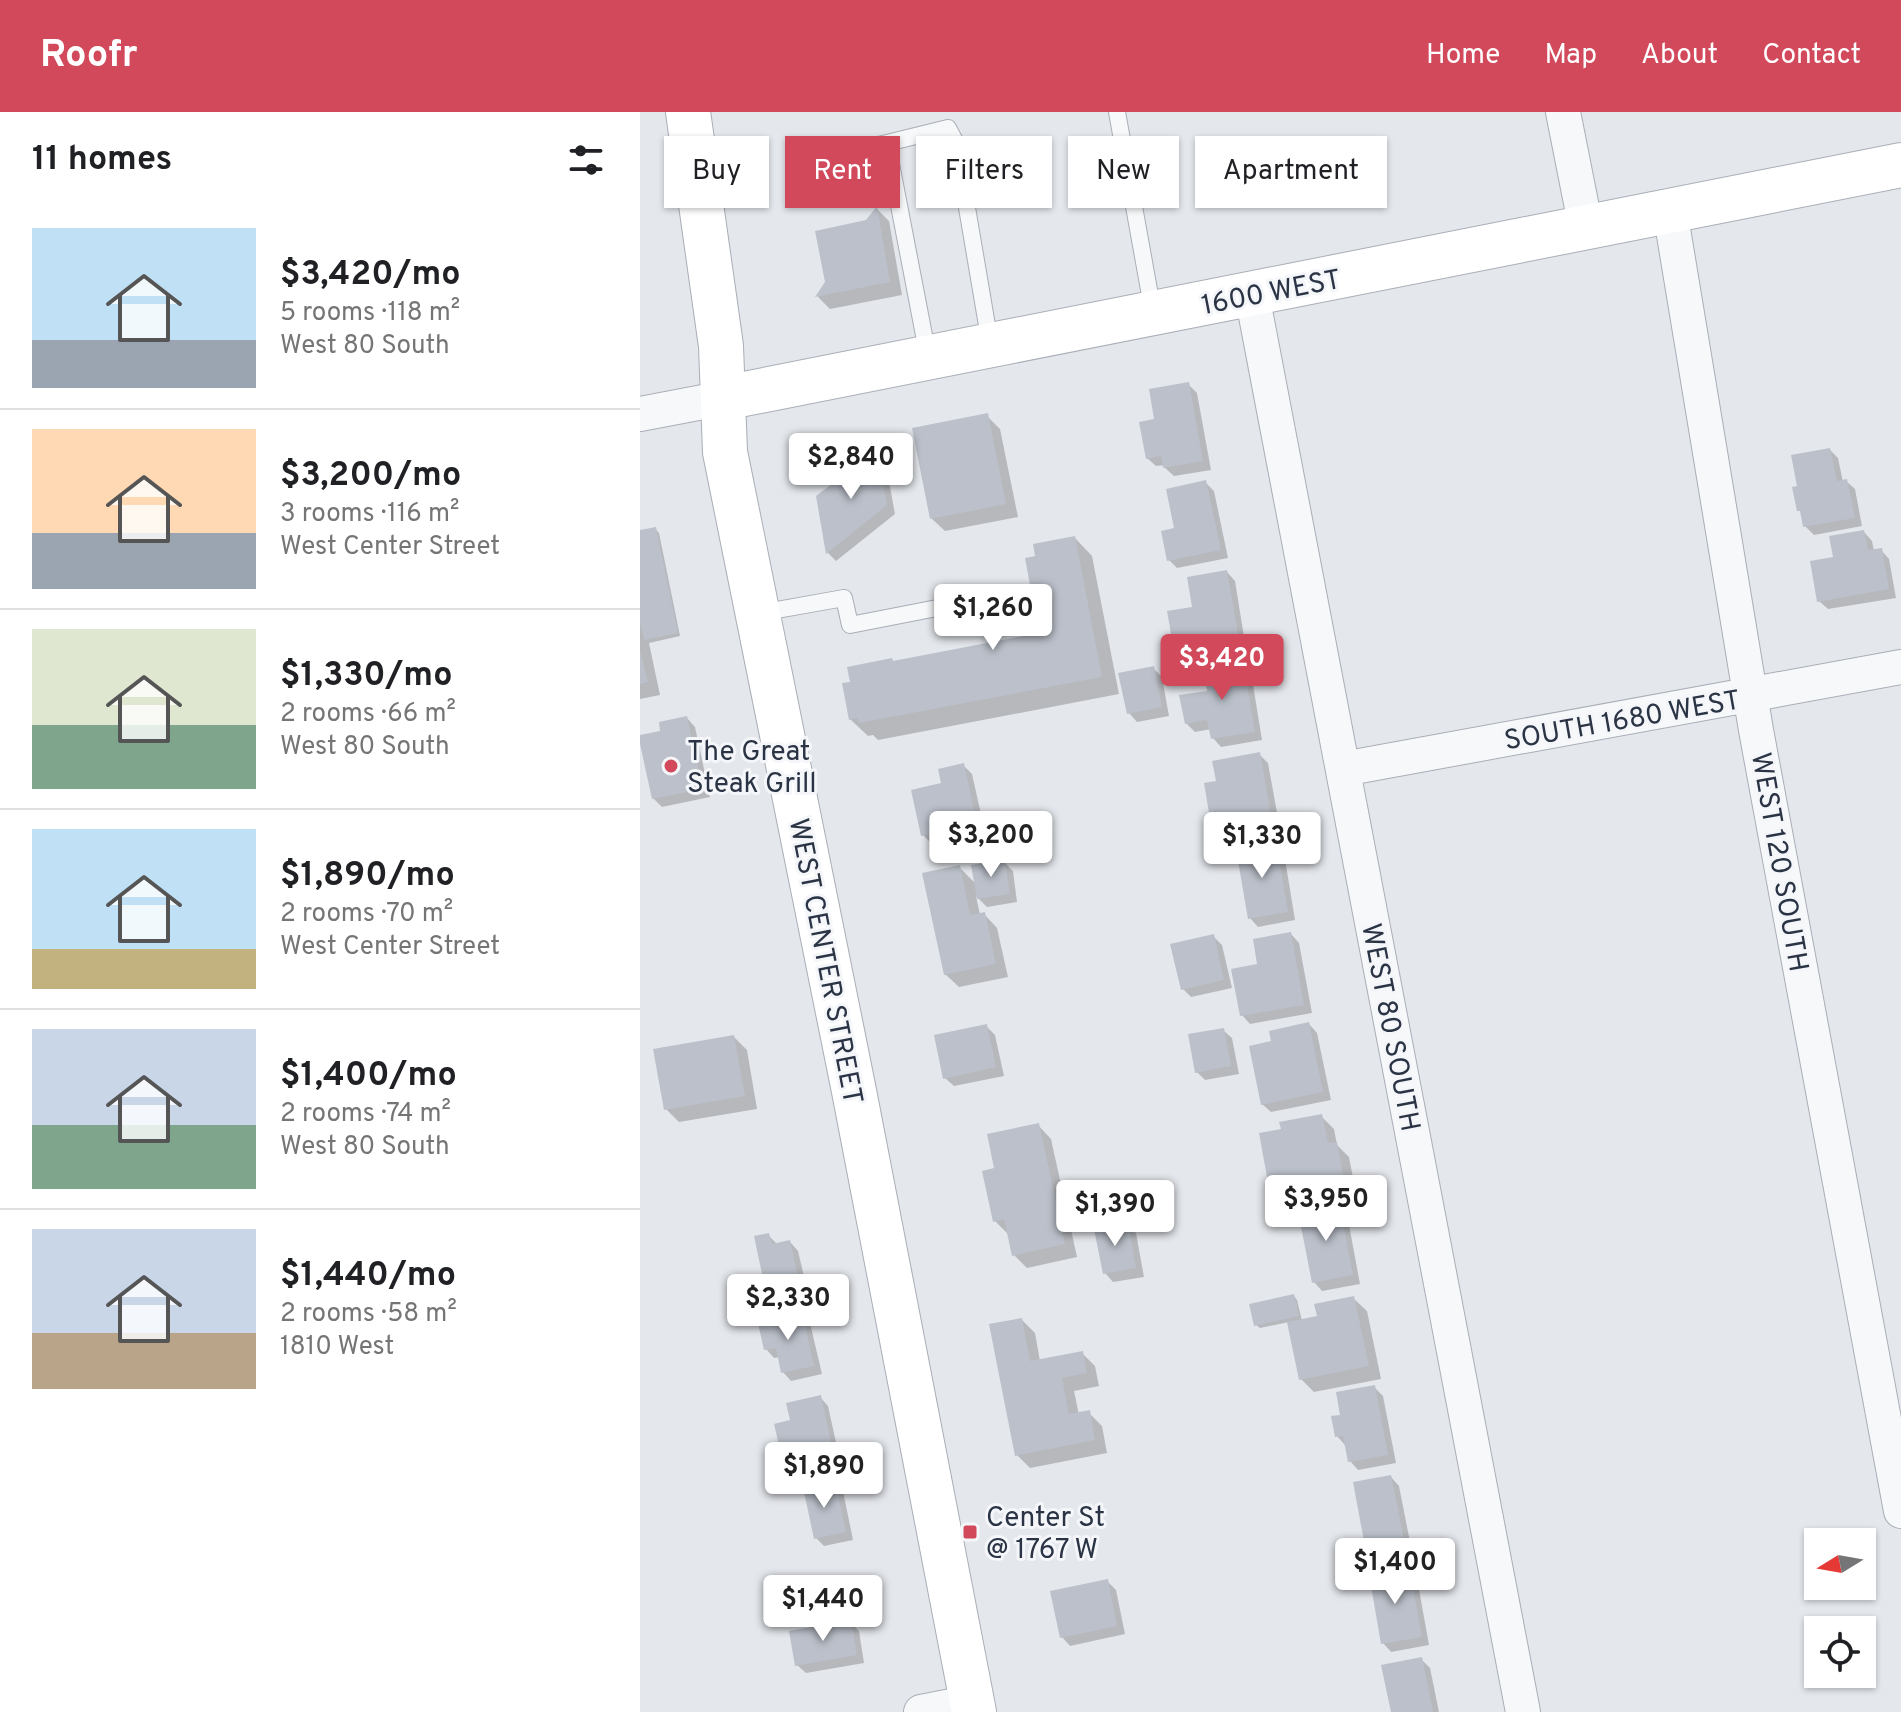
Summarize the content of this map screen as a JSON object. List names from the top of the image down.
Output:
{
  "streets": {
    "main road": ["1600 WEST", "WEST CENTER STREET"],
    "street": ["SOUTH 1680 WEST", "WEST 120 SOUTH", "WEST 80 SOUTH"]
  },
  "crossings": [
    ["1600 WEST", "WEST 120 SOUTH"],
    ["1600 WEST", "WEST CENTER STREET"],
    ["1600 WEST", "WEST 80 SOUTH"],
    ["SOUTH 1680 WEST", "WEST 120 SOUTH"],
    ["SOUTH 1680 WEST", "WEST 80 SOUTH"]
  ],
  "places": {
    "other": ["The Great Steak Grill"],
    "transit": ["Center St @ 1767 W"]
  },
  "north": "left",
  "page": {
    "header": "Roofr",
    "nav": [
      "Home",
      "Map",
      "About",
      "Contact"
    ],
    "heading": "11 homes",
    "chip": [
      "Buy",
      "Rent",
      "Filters",
      "New",
      "Apartment"
    ],
    "list": [
      {
        "name": "$3,420/mo",
        "note": "5 rooms · 118 m² · West 80 South"
      },
      {
        "name": "$3,200/mo",
        "note": "3 rooms · 116 m² · West Center Street"
      },
      {
        "name": "$1,330/mo",
        "note": "2 rooms · 66 m² · West 80 South"
      },
      {
        "name": "$1,890/mo",
        "note": "2 rooms · 70 m² · West Center Street"
      },
      {
        "name": "$1,400/mo",
        "note": "2 rooms · 74 m² · West 80 South"
      },
      {
        "name": "$1,440/mo",
        "note": "2 rooms · 58 m² · 1810 West"
      }
    ],
    "price": [
      "$2,840",
      "$1,260",
      "$3,420",
      "$3,200",
      "$1,330",
      "$3,950",
      "$1,390",
      "$2,330",
      "$1,890",
      "$1,400",
      "$1,440"
    ]
  }
}
